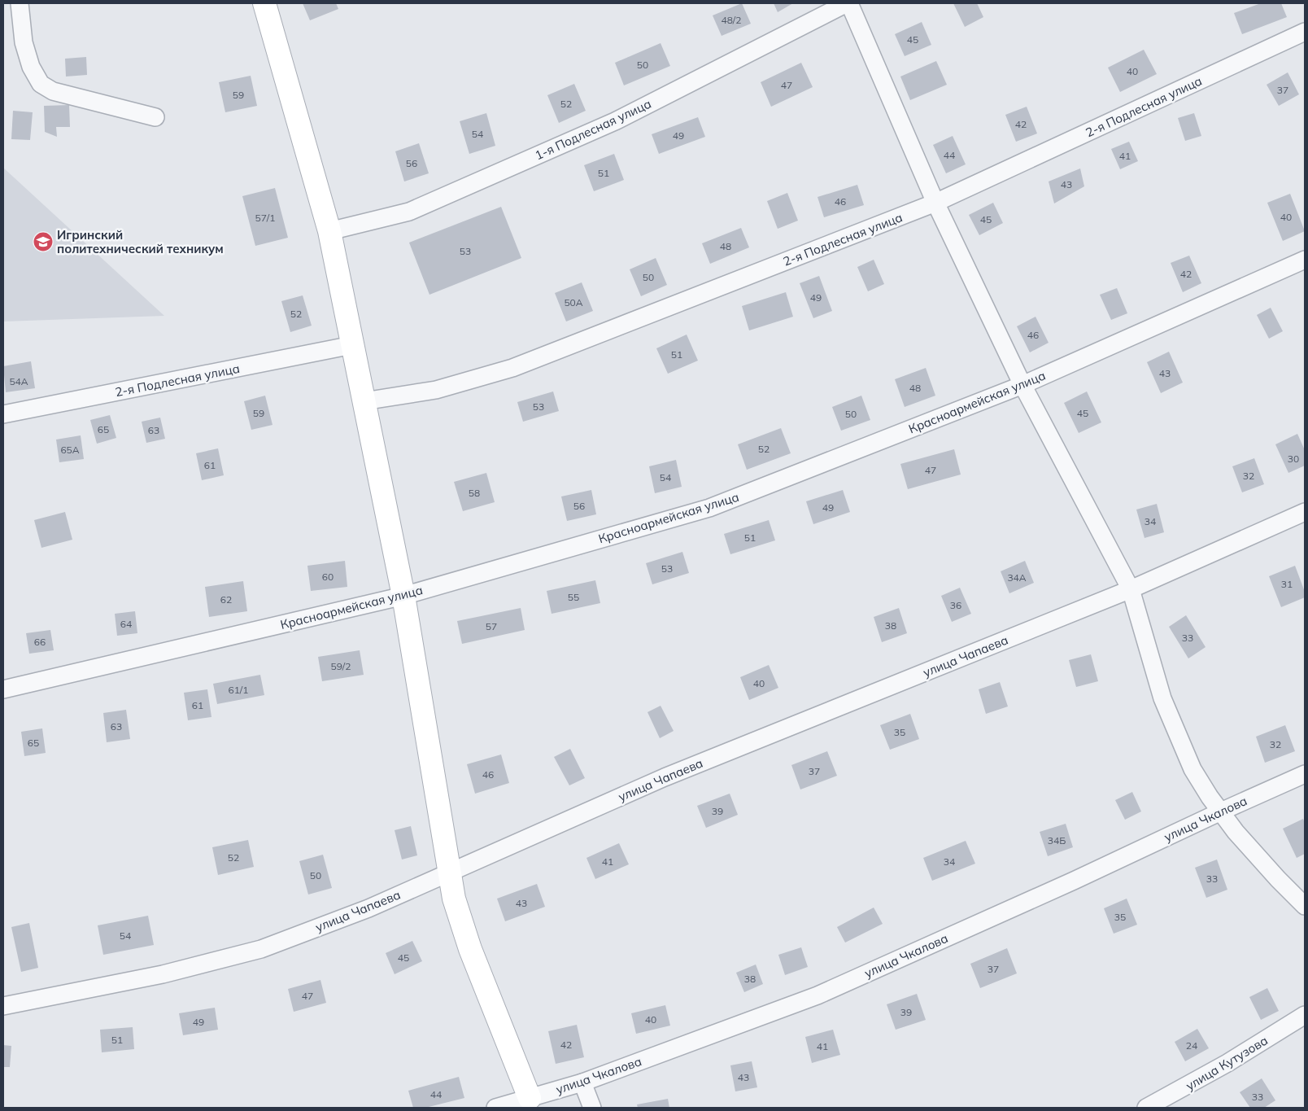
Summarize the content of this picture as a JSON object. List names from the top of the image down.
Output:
{
  "streets": {
    "street": [
      "2-я Подлесная улица",
      "1-я Подлесная улица",
      "Красноармейская улица",
      "улица Чапаева",
      "улица Чкалова",
      "улица Кутузова"
    ]
  },
  "places": {
    "school or university": ["Игринский политехнический техникум"]
  },
  "house_numbers": [
    "48/2",
    "45",
    "50",
    "40",
    "47",
    "37",
    "59",
    "52",
    "42",
    "54",
    "49",
    "44",
    "41",
    "56",
    "51",
    "43",
    "46",
    "40",
    "57/1",
    "45",
    "48",
    "53",
    "42",
    "50",
    "49",
    "50А",
    "52",
    "46",
    "51",
    "43",
    "54А",
    "48",
    "53",
    "59",
    "45",
    "50",
    "65",
    "63",
    "52",
    "65А",
    "30",
    "61",
    "47",
    "32",
    "54",
    "58",
    "56",
    "49",
    "34",
    "51",
    "53",
    "60",
    "34А",
    "31",
    "55",
    "62",
    "36",
    "64",
    "38",
    "57",
    "33",
    "66",
    "59/2",
    "40",
    "61/1",
    "61",
    "63",
    "35",
    "65",
    "32",
    "37",
    "46",
    "39",
    "34Б",
    "52",
    "41",
    "34",
    "50",
    "33",
    "43",
    "35",
    "54",
    "45",
    "37",
    "38",
    "47",
    "39",
    "40",
    "49",
    "51",
    "42",
    "24",
    "41",
    "43",
    "44",
    "33"
  ]
}
